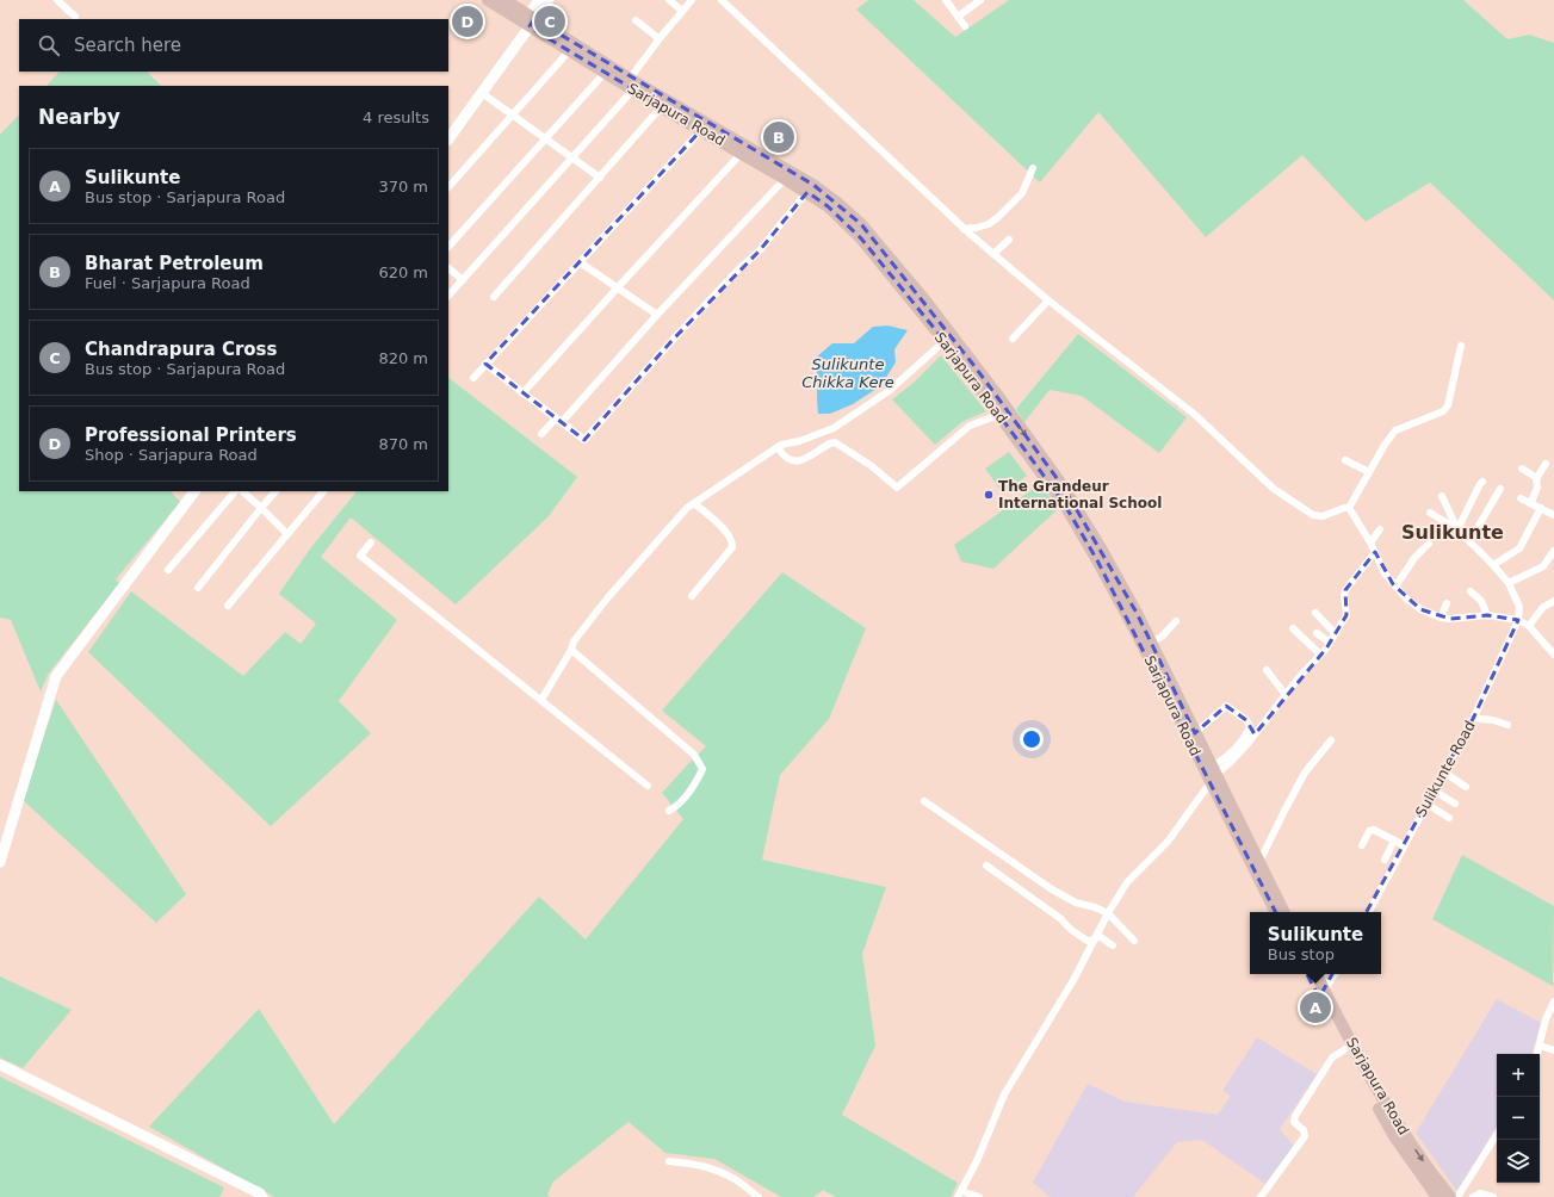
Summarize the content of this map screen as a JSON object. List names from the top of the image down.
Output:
{
  "streets": {
    "main road": ["Sarjapura Road"],
    "street": ["Sulikunte Road"]
  },
  "districts": ["Sulikunte"],
  "water": ["Sulikunte Chikka Kere"],
  "places": ["The Grandeur International School"],
  "page": {
    "pins": [
      "C",
      "D",
      "B",
      "A"
    ],
    "search": "Search here",
    "heading": ["Nearby", "4 results"],
    "list": [
      {
        "mark": "A",
        "name": "Sulikunte",
        "note": "Bus stop · Sarjapura Road",
        "value": "370 m"
      },
      {
        "mark": "B",
        "name": "Bharat Petroleum",
        "note": "Fuel · Sarjapura Road",
        "value": "620 m"
      },
      {
        "mark": "C",
        "name": "Chandrapura Cross",
        "note": "Bus stop · Sarjapura Road",
        "value": "820 m"
      },
      {
        "mark": "D",
        "name": "Professional Printers",
        "note": "Shop · Sarjapura Road",
        "value": "870 m"
      }
    ],
    "popup": ["Sulikunte", "Bus stop"],
    "map_buttons": ["+", "−"]
  }
}
